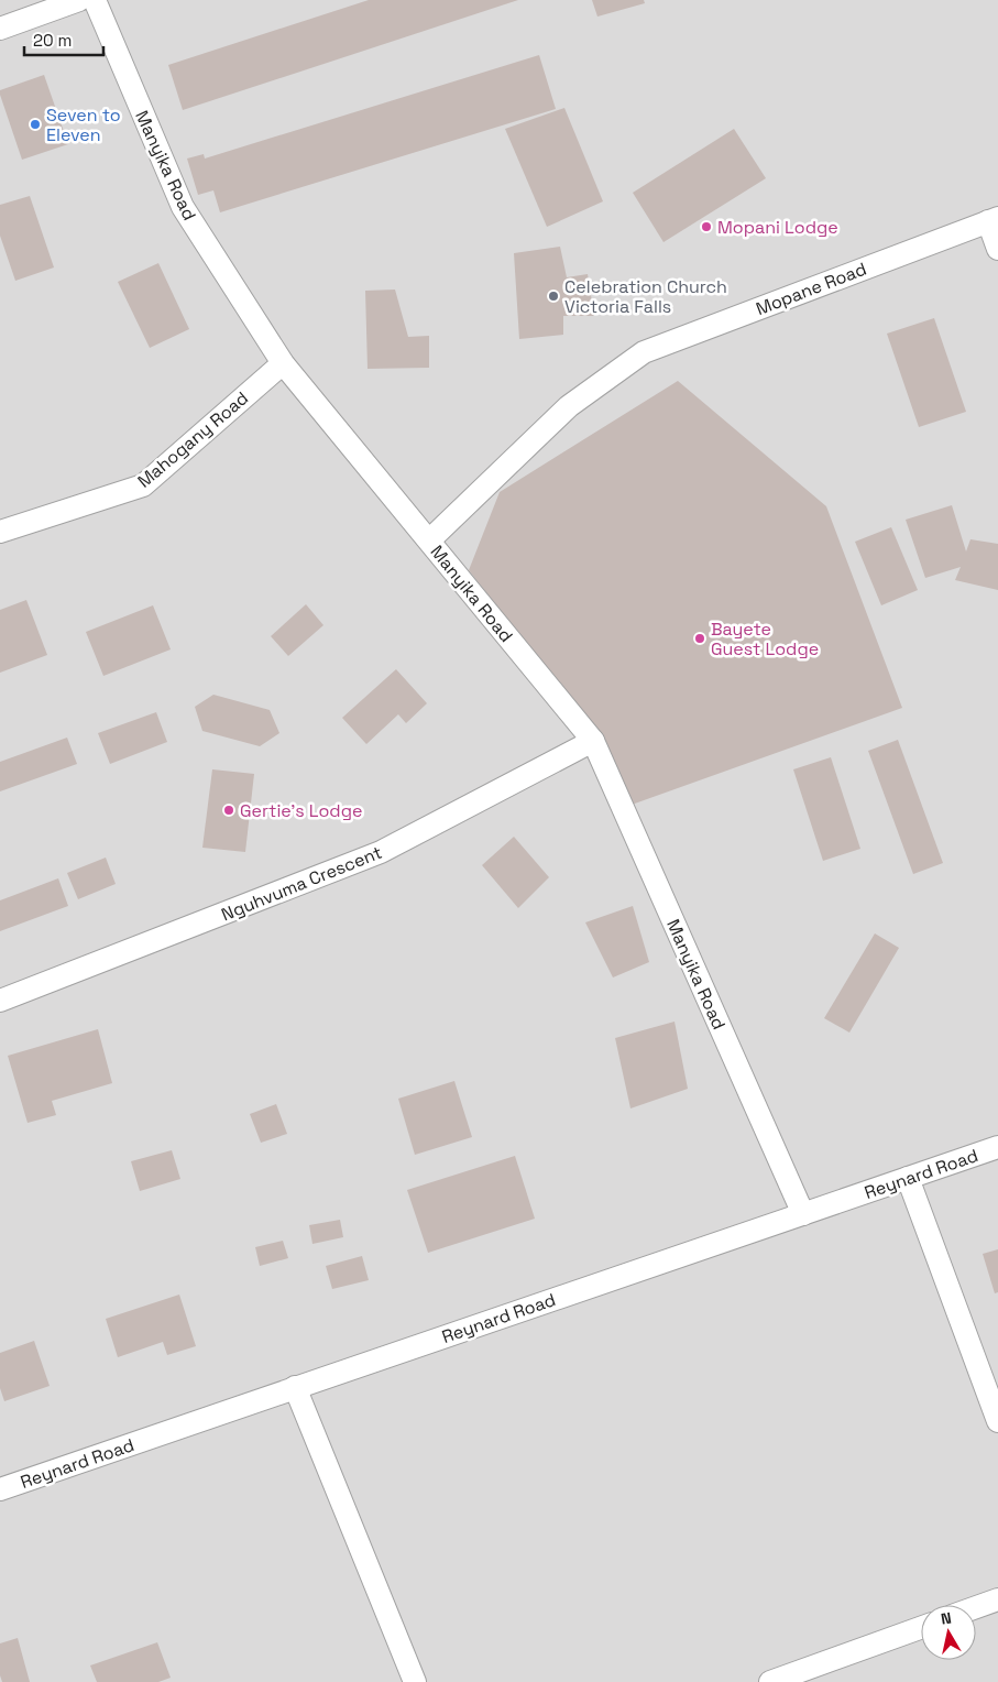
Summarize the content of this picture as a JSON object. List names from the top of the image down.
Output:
{
  "streets": {
    "street": [
      "Manyika Road",
      "Mopane Road",
      "Mahogany Road",
      "Nguhvuma Crescent",
      "Reynard Road"
    ]
  },
  "crossings": [
    ["Manyika Road", "Mopane Road"],
    ["Manyika Road", "Mahogany Road"],
    ["Manyika Road", "Nguhvuma Crescent"],
    ["Manyika Road", "Reynard Road"]
  ],
  "places": [
    "Seven to Eleven",
    "Mopani Lodge",
    "Celebration Church Victoria Falls",
    "Bayete Guest Lodge",
    "Gertie's Lodge"
  ],
  "scale_bar": "20 m",
  "north": "top"
}
